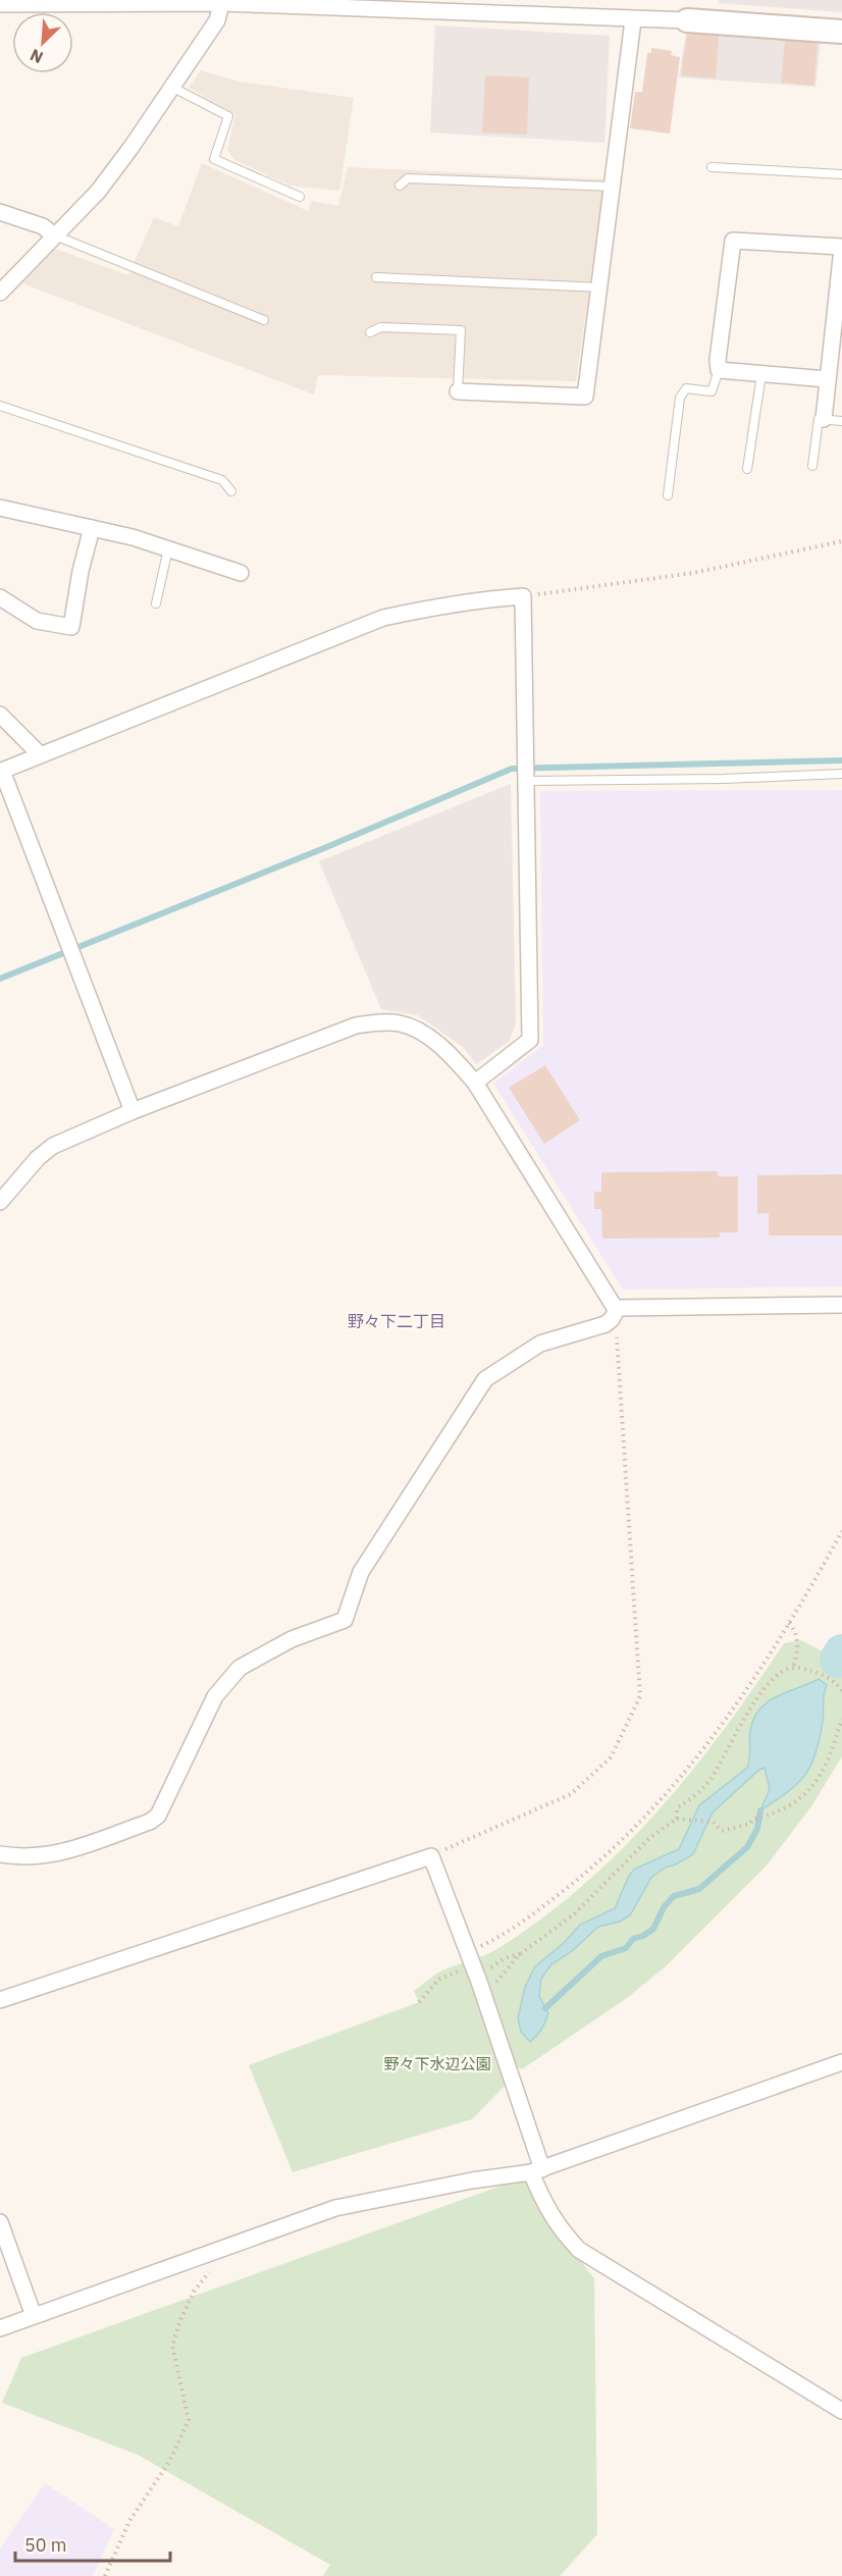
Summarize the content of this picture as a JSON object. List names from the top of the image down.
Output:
{
  "districts": ["野々下二丁目"],
  "parks": ["野々下水辺公園"],
  "scale_bar": "50 m",
  "north": "bottom left"
}
